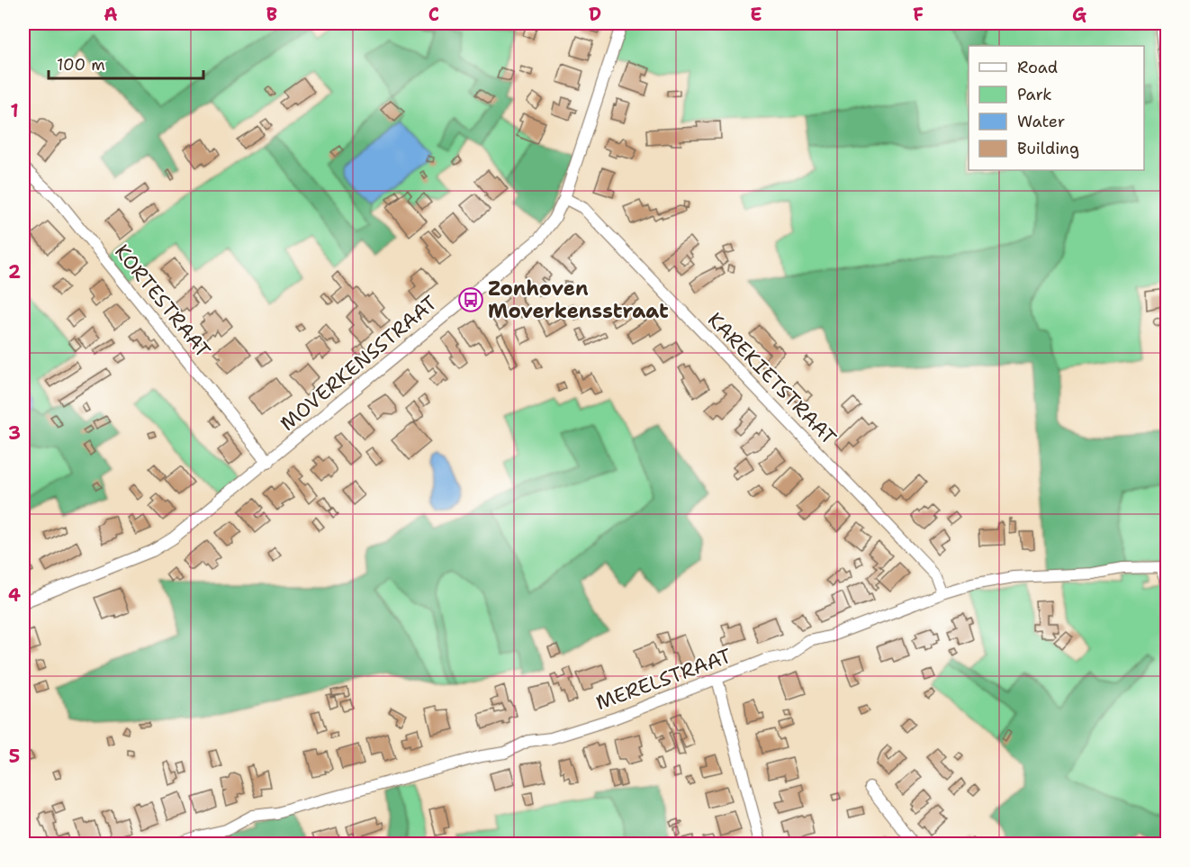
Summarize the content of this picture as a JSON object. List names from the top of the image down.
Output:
{
  "streets": {
    "street": [
      "KORTESTRAAT",
      "MOVERKENSSTRAAT",
      "KAREKIETSTRAAT",
      "MERELSTRAAT"
    ]
  },
  "crossings": [
    ["KORTESTRAAT", "MOVERKENSSTRAAT"],
    ["MOVERKENSSTRAAT", "KAREKIETSTRAAT"],
    ["KAREKIETSTRAAT", "MERELSTRAAT"]
  ],
  "places": {
    "bus stop": ["Zonhoven Moverkensstraat"]
  },
  "legend": [
    "Road",
    "Park",
    "Water",
    "Building"
  ],
  "scale_bar": "100 m",
  "grid": {
    "columns": [
      "A",
      "B",
      "C",
      "D",
      "E",
      "F",
      "G"
    ],
    "rows": [
      "1",
      "2",
      "3",
      "4",
      "5"
    ]
  }
}
